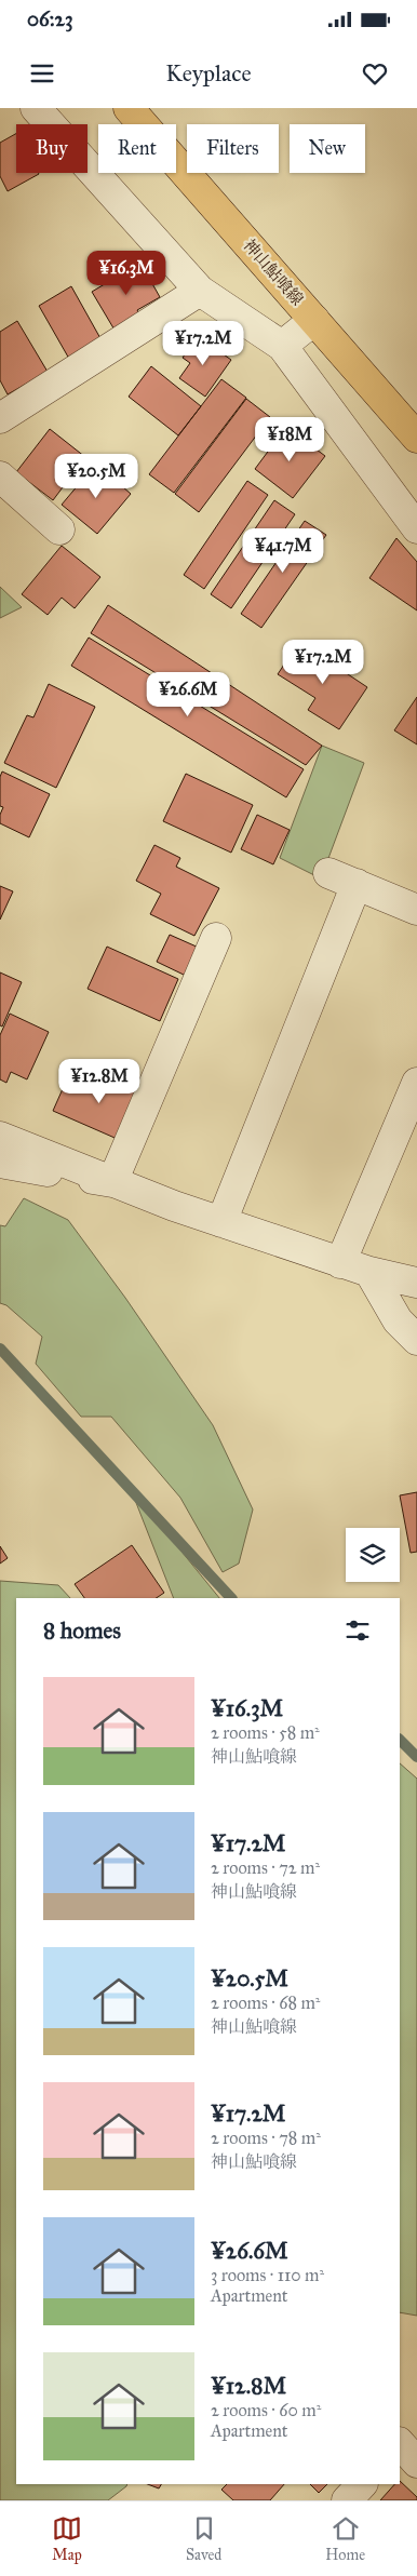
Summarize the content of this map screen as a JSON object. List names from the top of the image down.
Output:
{
  "streets": {
    "main road": ["神山鮎喰線"]
  },
  "page": {
    "status": "06:23",
    "header": "Keyplace",
    "chip": [
      "Buy",
      "Rent",
      "Filters",
      "New"
    ],
    "price": [
      "¥16.3M",
      "¥17.2M",
      "¥18M",
      "¥20.5M",
      "¥41.7M",
      "¥17.2M",
      "¥26.6M",
      "¥12.8M"
    ],
    "heading": "8 homes",
    "list": [
      {
        "name": "¥16.3M",
        "note": "2 rooms · 58 m² · 神山鮎喰線"
      },
      {
        "name": "¥17.2M",
        "note": "2 rooms · 72 m² · 神山鮎喰線"
      },
      {
        "name": "¥20.5M",
        "note": "2 rooms · 68 m² · 神山鮎喰線"
      },
      {
        "name": "¥17.2M",
        "note": "2 rooms · 78 m² · 神山鮎喰線"
      },
      {
        "name": "¥26.6M",
        "note": "3 rooms · 110 m² · Apartment"
      },
      {
        "name": "¥12.8M",
        "note": "2 rooms · 60 m² · Apartment"
      }
    ],
    "tabs": ["Map", "Saved", "Home"]
  }
}
